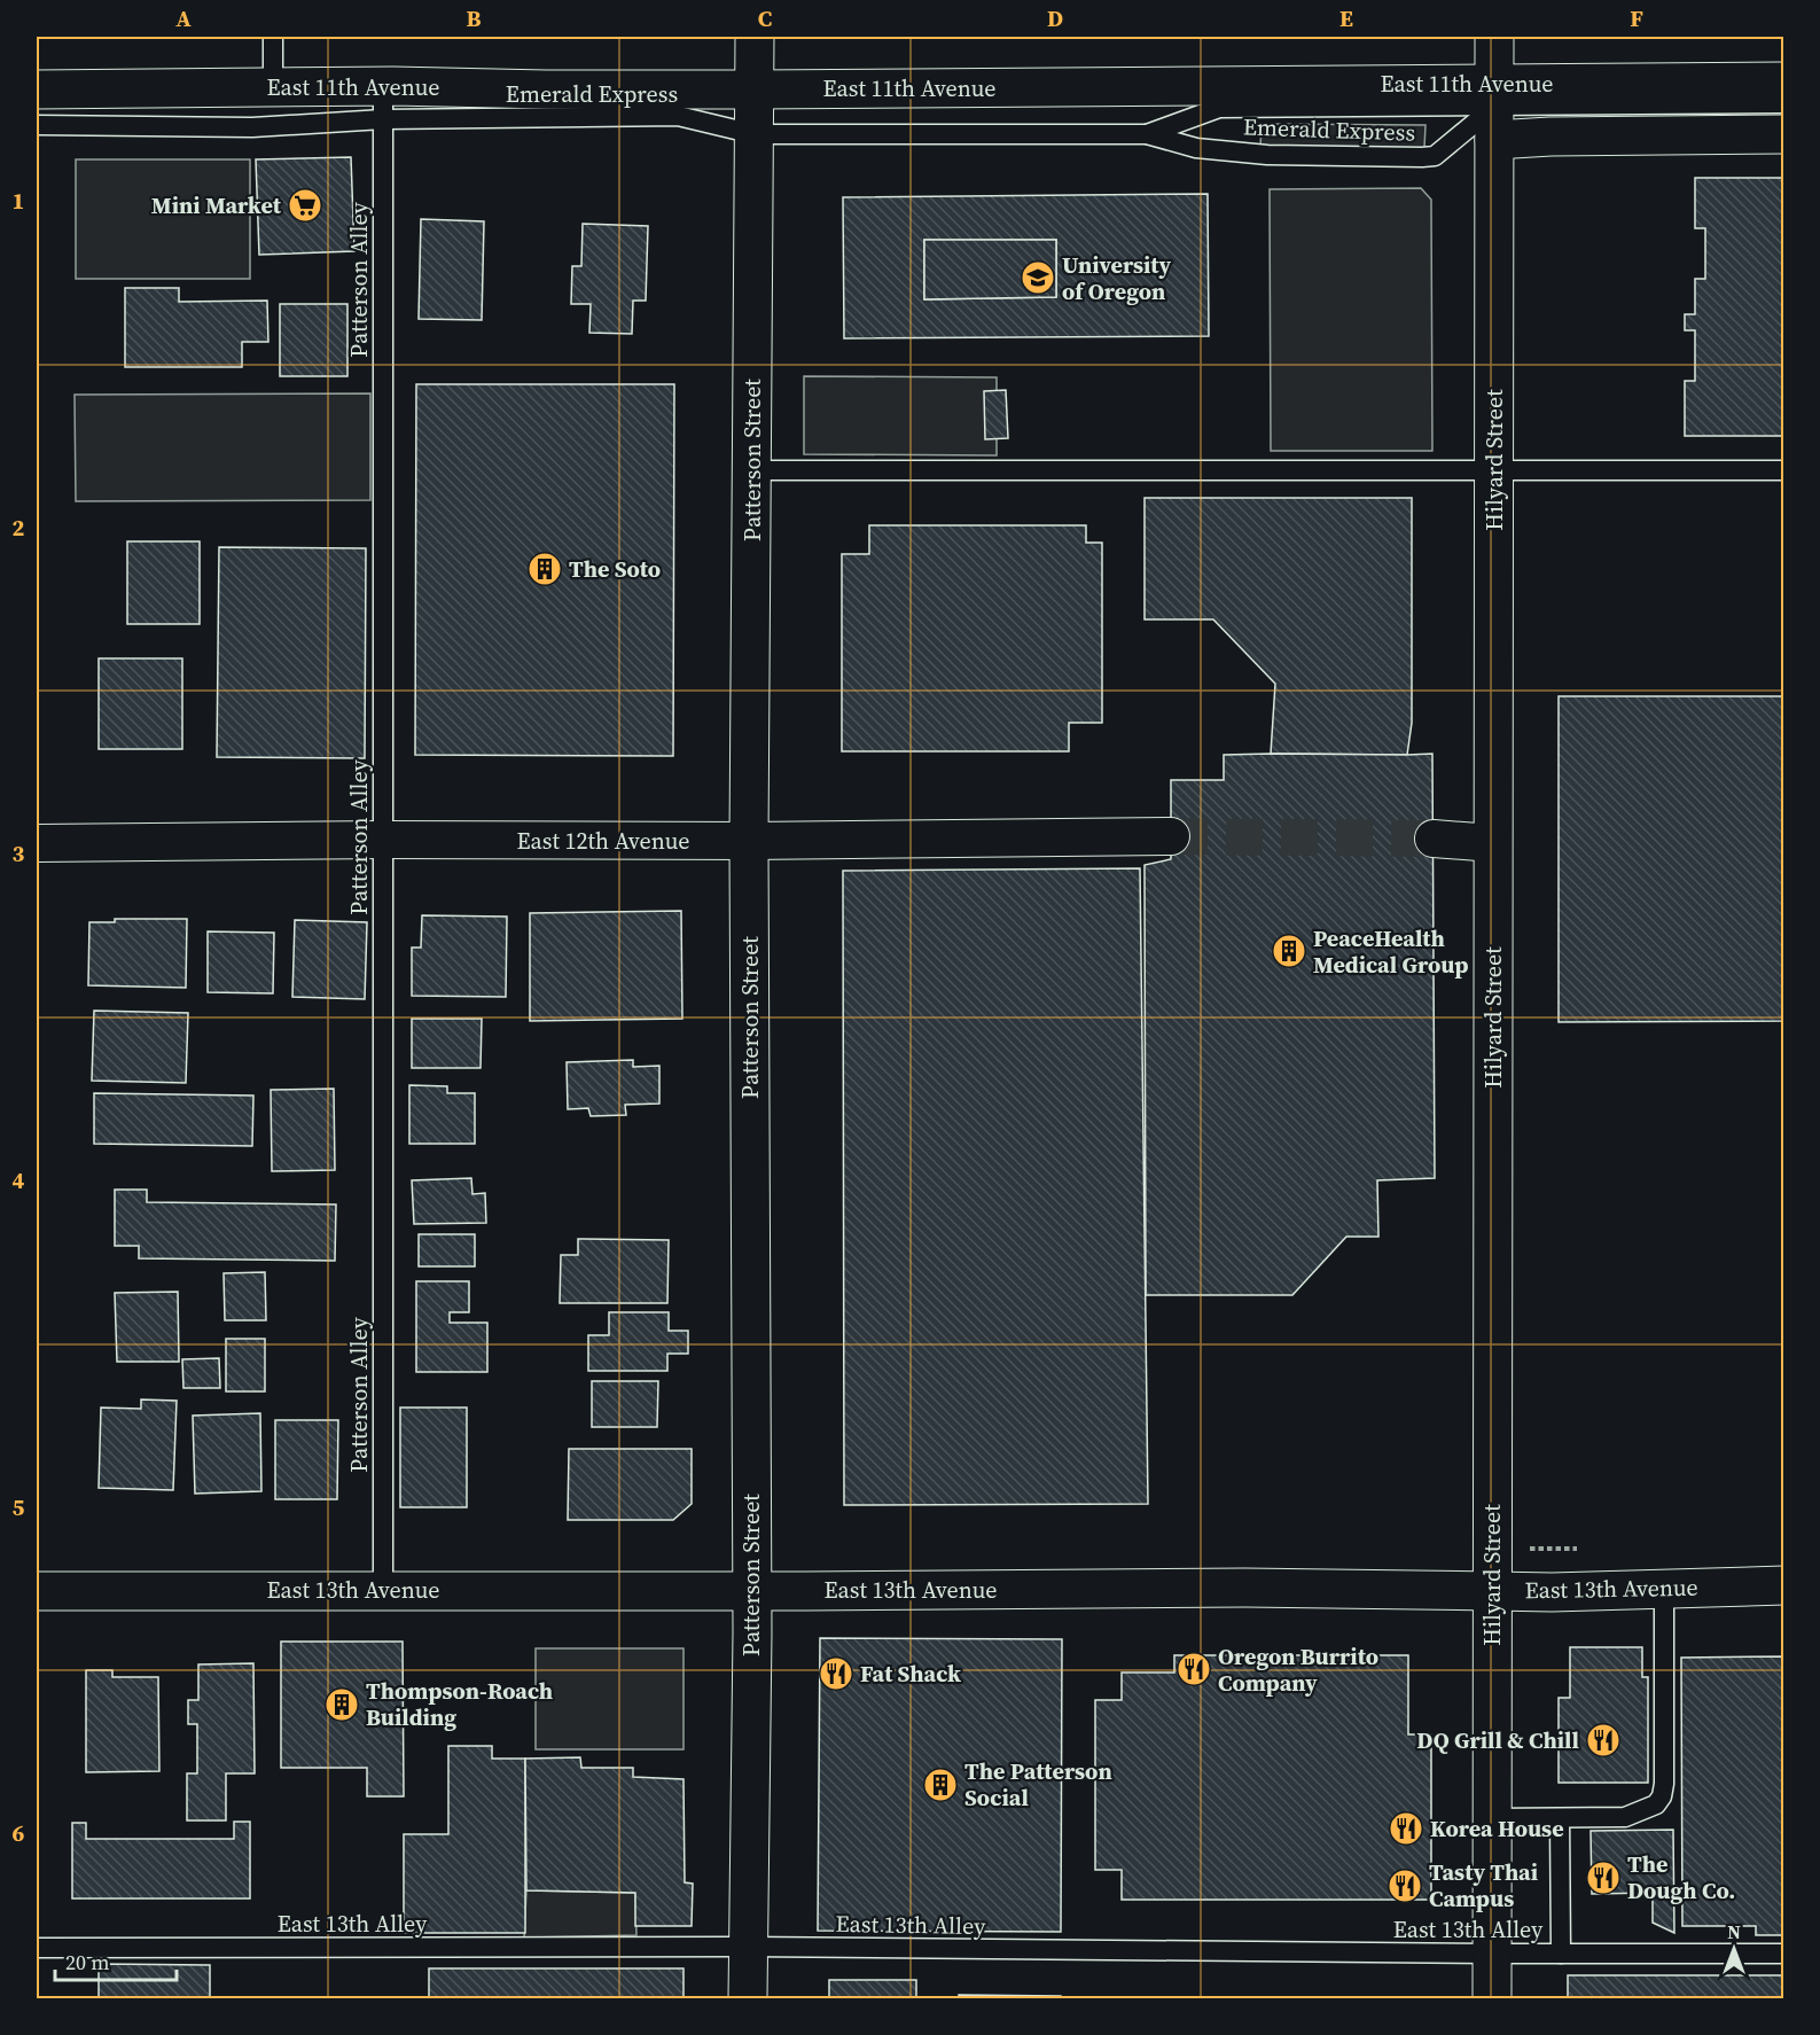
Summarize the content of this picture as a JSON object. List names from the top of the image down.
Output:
{
  "streets": {
    "main road": [
      "East 11th Avenue",
      "Patterson Street",
      "Hilyard Street",
      "East 13th Avenue"
    ],
    "street": ["East 12th Avenue"],
    "lane": ["Emerald Express", "Patterson Alley", "East 13th Alley"]
  },
  "crossings": [
    ["East 11th Avenue", "Emerald Express"],
    ["East 11th Avenue", "Patterson Alley"],
    ["East 11th Avenue", "Patterson Street"],
    ["East 11th Avenue", "Hilyard Street"],
    ["Emerald Express", "Patterson Alley"],
    ["Emerald Express", "Patterson Street"],
    ["Emerald Express", "Hilyard Street"],
    ["Patterson Alley", "East 12th Avenue"],
    ["Patterson Alley", "East 13th Avenue"],
    ["Patterson Street", "East 12th Avenue"],
    ["Patterson Street", "East 13th Avenue"],
    ["Patterson Street", "East 13th Alley"],
    ["Hilyard Street", "East 13th Avenue"],
    ["Hilyard Street", "East 13th Alley"]
  ],
  "places": {
    "supermarket": ["Mini Market"],
    "school or university": ["University of Oregon"],
    "building": [
      "The Soto",
      "PeaceHealth Medical Group",
      "Thompson-Roach Building",
      "The Patterson Social"
    ],
    "restaurant": [
      "Oregon Burrito Company",
      "Fat Shack",
      "DQ Grill & Chill",
      "Korea House",
      "The Dough Co.",
      "Tasty Thai Campus"
    ]
  },
  "scale_bar": "20 m",
  "north": "top",
  "grid": {
    "columns": [
      "A",
      "B",
      "C",
      "D",
      "E",
      "F"
    ],
    "rows": [
      "1",
      "2",
      "3",
      "4",
      "5",
      "6"
    ]
  }
}
